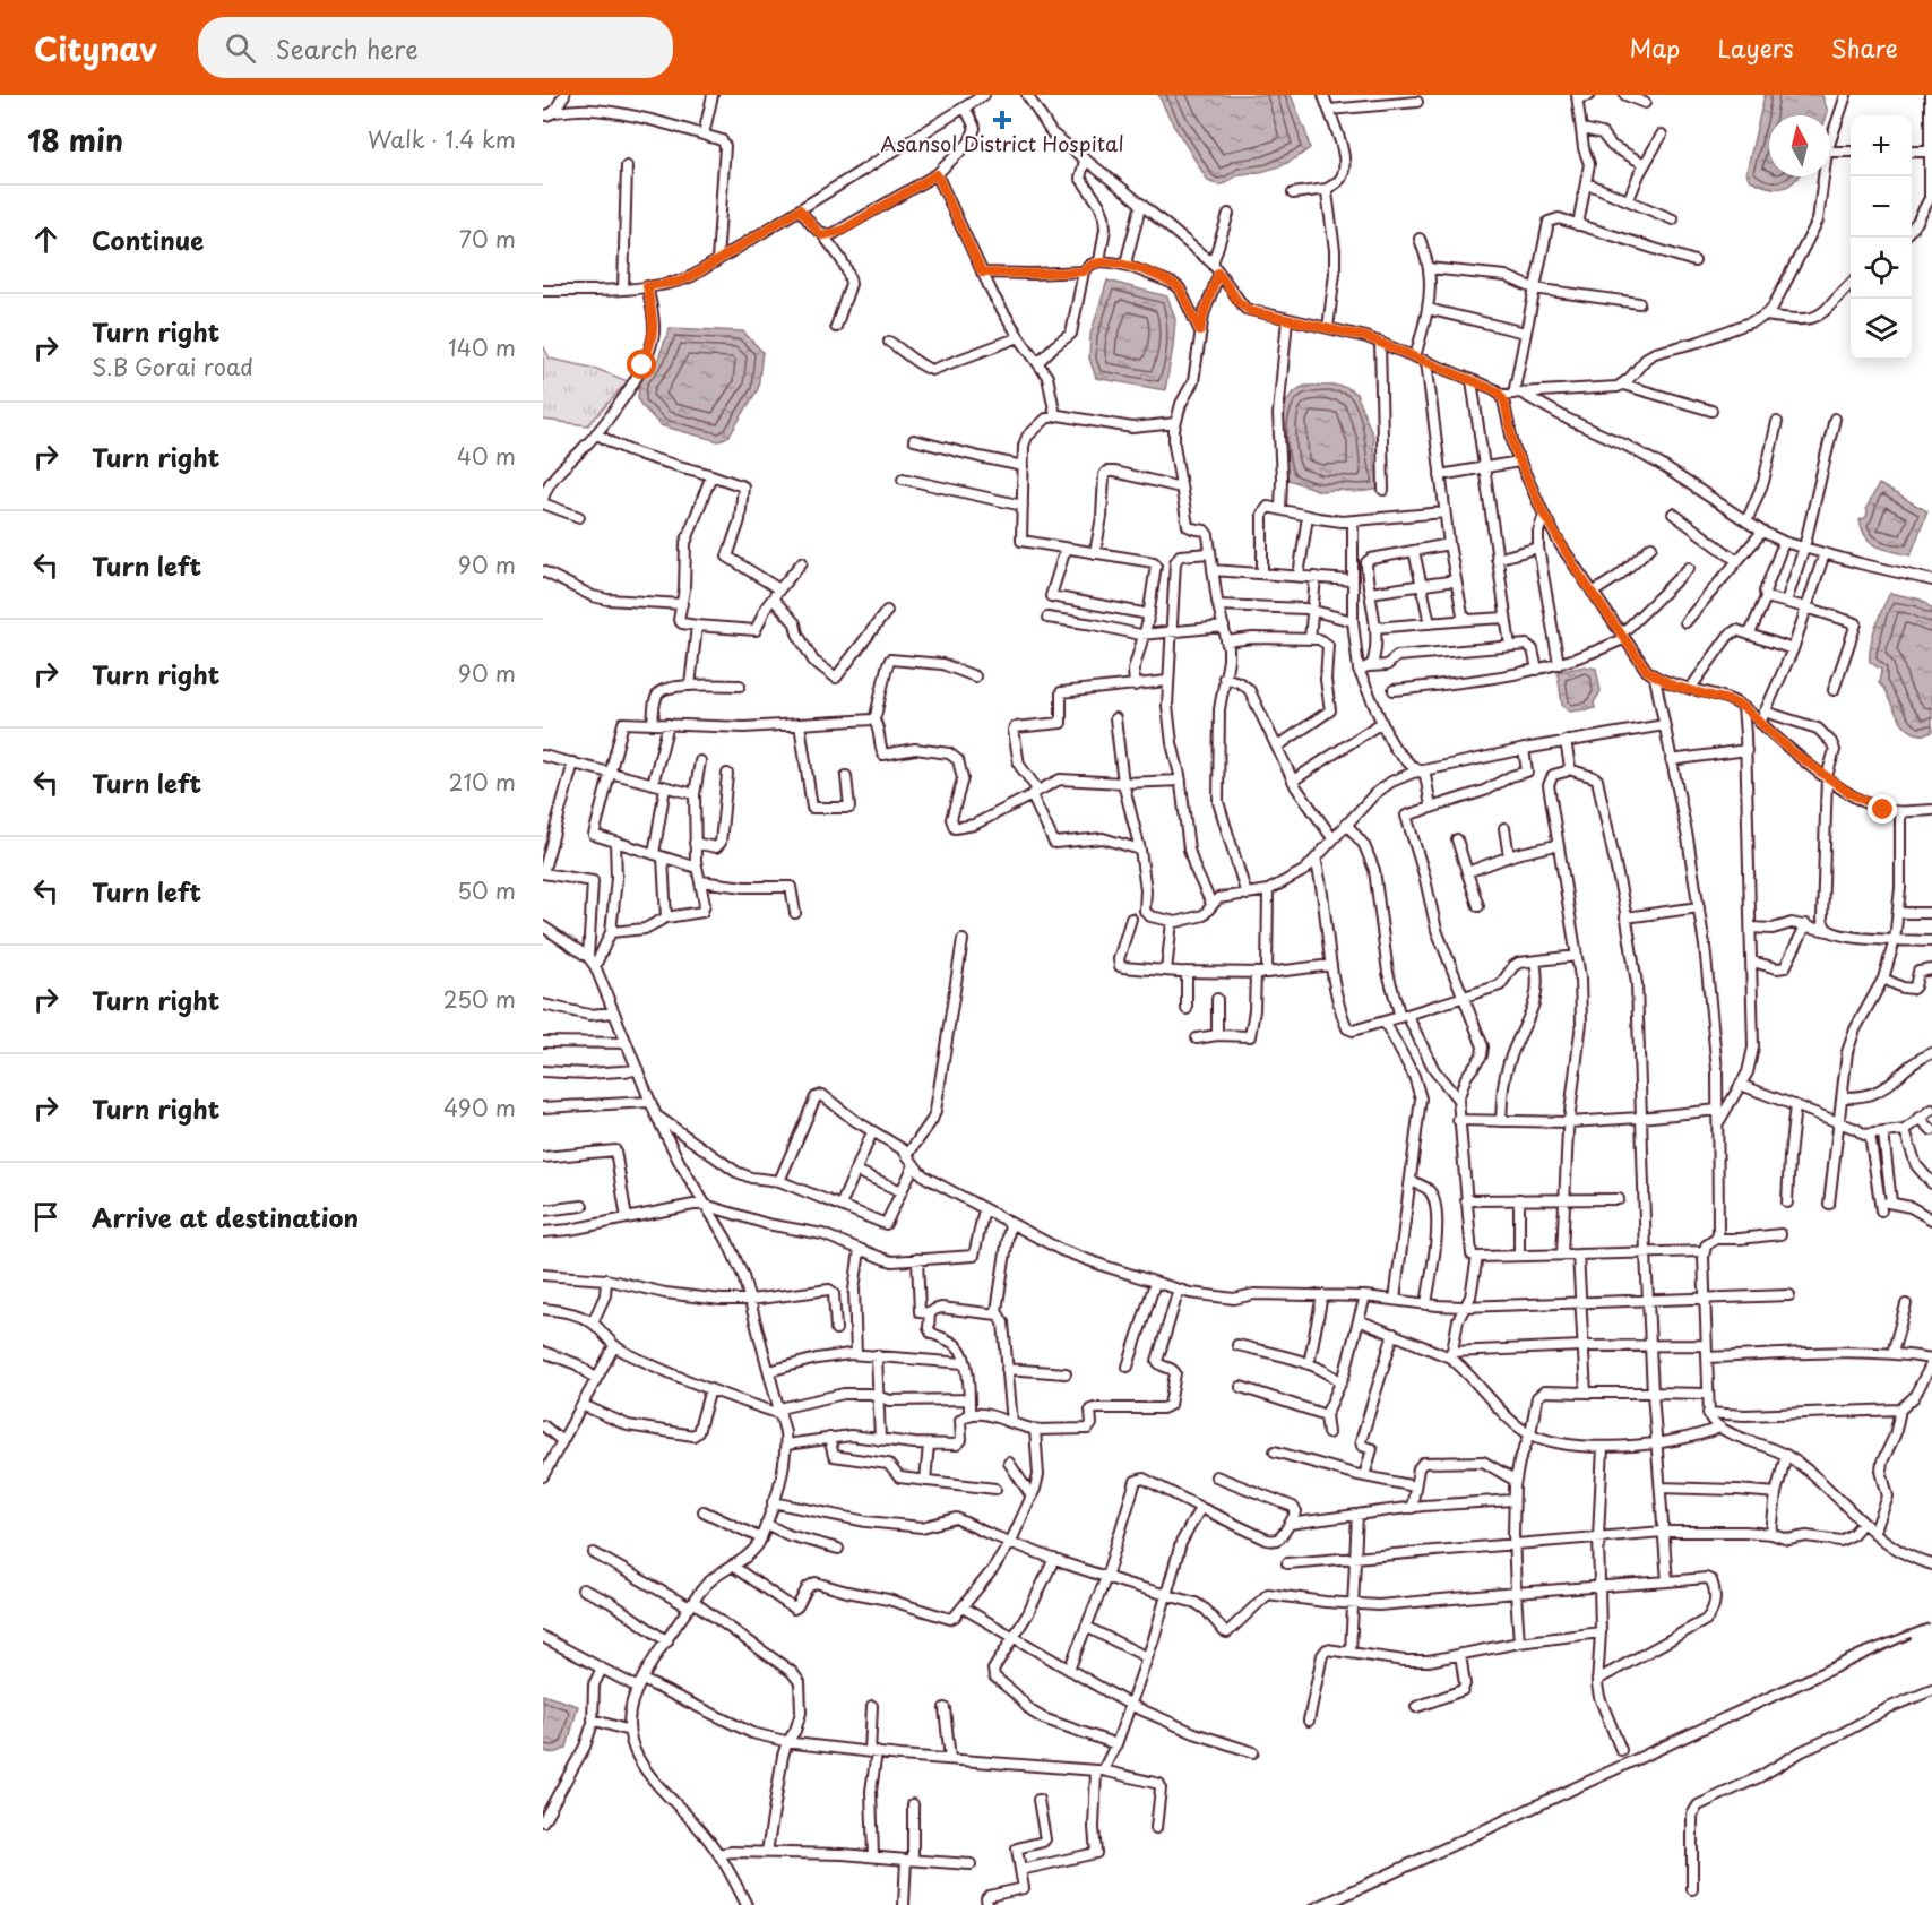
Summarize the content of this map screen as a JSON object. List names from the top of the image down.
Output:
{
  "places": {
    "health": ["Asansol District Hospital"]
  },
  "north": "top",
  "page": {
    "header": "Citynav",
    "search": "Search here",
    "nav": ["Map", "Layers", "Share"],
    "heading": ["18 min", "Walk · 1.4 km"],
    "map_buttons": ["+", "−"],
    "list": [
      ["Continue", "70 m"],
      ["Turn right", "S.B Gorai road", "140 m"],
      ["Turn right", "40 m"],
      ["Turn left", "90 m"],
      ["Turn right", "90 m"],
      ["Turn left", "210 m"],
      ["Turn left", "50 m"],
      ["Turn right", "250 m"],
      ["Turn right", "490 m"],
      "Arrive at destination"
    ]
  }
}
